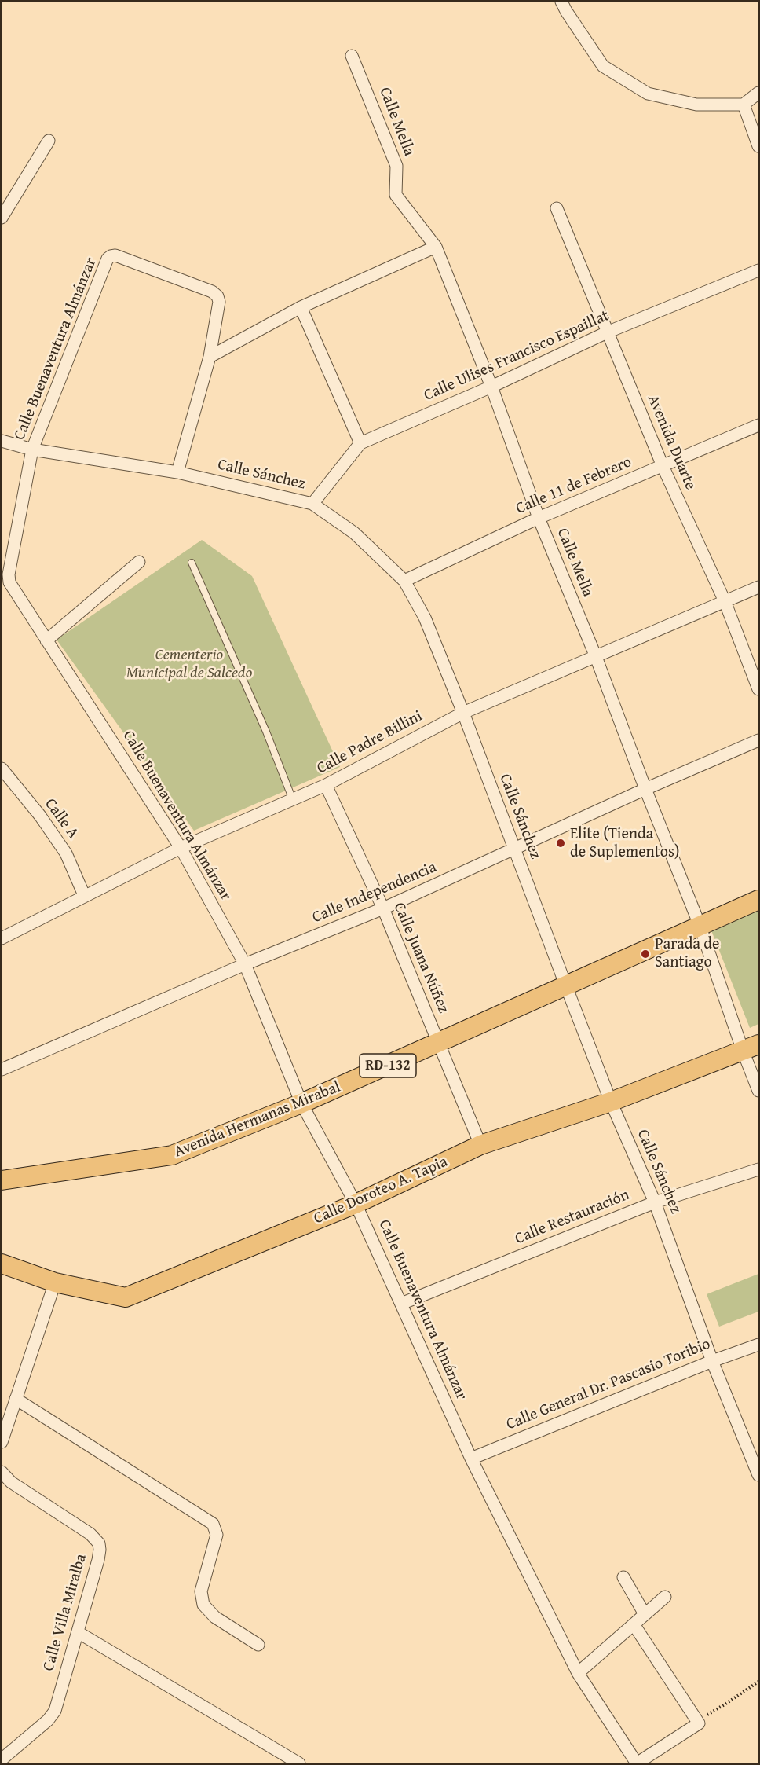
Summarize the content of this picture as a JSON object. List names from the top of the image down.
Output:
{
  "streets": {
    "main road": ["RD-132", "Avenida Hermanas Mirabal", "Calle Doroteo A. Tapia"],
    "street": [
      "Calle Mella",
      "Calle Buenaventura Almánzar",
      "Calle Ulises Francisco Espaillat",
      "Avenida Duarte",
      "Calle Sánchez",
      "Calle 11 de Febrero",
      "Calle Padre Billini",
      "Calle A",
      "Calle Independencia",
      "Calle Juana Núñez",
      "Calle Restauración",
      "Calle General Dr. Pascasio Toribio",
      "Calle Villa Miralba"
    ]
  },
  "crossings": [
    ["Calle Mella", "Calle Ulises Francisco Espaillat"],
    ["Calle Mella", "Calle 11 de Febrero"],
    ["Calle Mella", "Calle Padre Billini"],
    ["Calle Mella", "Calle Independencia"],
    ["Calle Mella", "Avenida Hermanas Mirabal"],
    ["Calle Mella", "Calle Doroteo A. Tapia"],
    ["Calle Buenaventura Almánzar", "Calle Sánchez"],
    ["Calle Buenaventura Almánzar", "Calle Padre Billini"],
    ["Calle Buenaventura Almánzar", "Calle Independencia"],
    ["Calle Buenaventura Almánzar", "Avenida Hermanas Mirabal"],
    ["Calle Buenaventura Almánzar", "Calle Doroteo A. Tapia"],
    ["Calle Buenaventura Almánzar", "Calle Restauración"],
    ["Calle Buenaventura Almánzar", "Calle General Dr. Pascasio Toribio"],
    ["Calle Ulises Francisco Espaillat", "Avenida Duarte"],
    ["Calle Ulises Francisco Espaillat", "Calle Sánchez"],
    ["Avenida Duarte", "Calle 11 de Febrero"],
    ["Avenida Duarte", "Calle Padre Billini"],
    ["Calle Sánchez", "Calle 11 de Febrero"],
    ["Calle Sánchez", "Calle Padre Billini"],
    ["Calle Sánchez", "Calle Independencia"],
    ["Calle Sánchez", "Avenida Hermanas Mirabal"],
    ["Calle Sánchez", "Calle Doroteo A. Tapia"],
    ["Calle Sánchez", "Calle Restauración"],
    ["Calle Sánchez", "Calle General Dr. Pascasio Toribio"],
    ["Calle Padre Billini", "Calle A"],
    ["Calle Padre Billini", "Calle Juana Núñez"],
    ["Calle Independencia", "Calle Juana Núñez"],
    ["Calle Juana Núñez", "Avenida Hermanas Mirabal"],
    ["Calle Juana Núñez", "Calle Doroteo A. Tapia"]
  ],
  "parks": ["Cementerio Municipal de Salcedo"],
  "places": ["Elite (Tienda de Suplementos)", "Parada de Santiago"]
}
